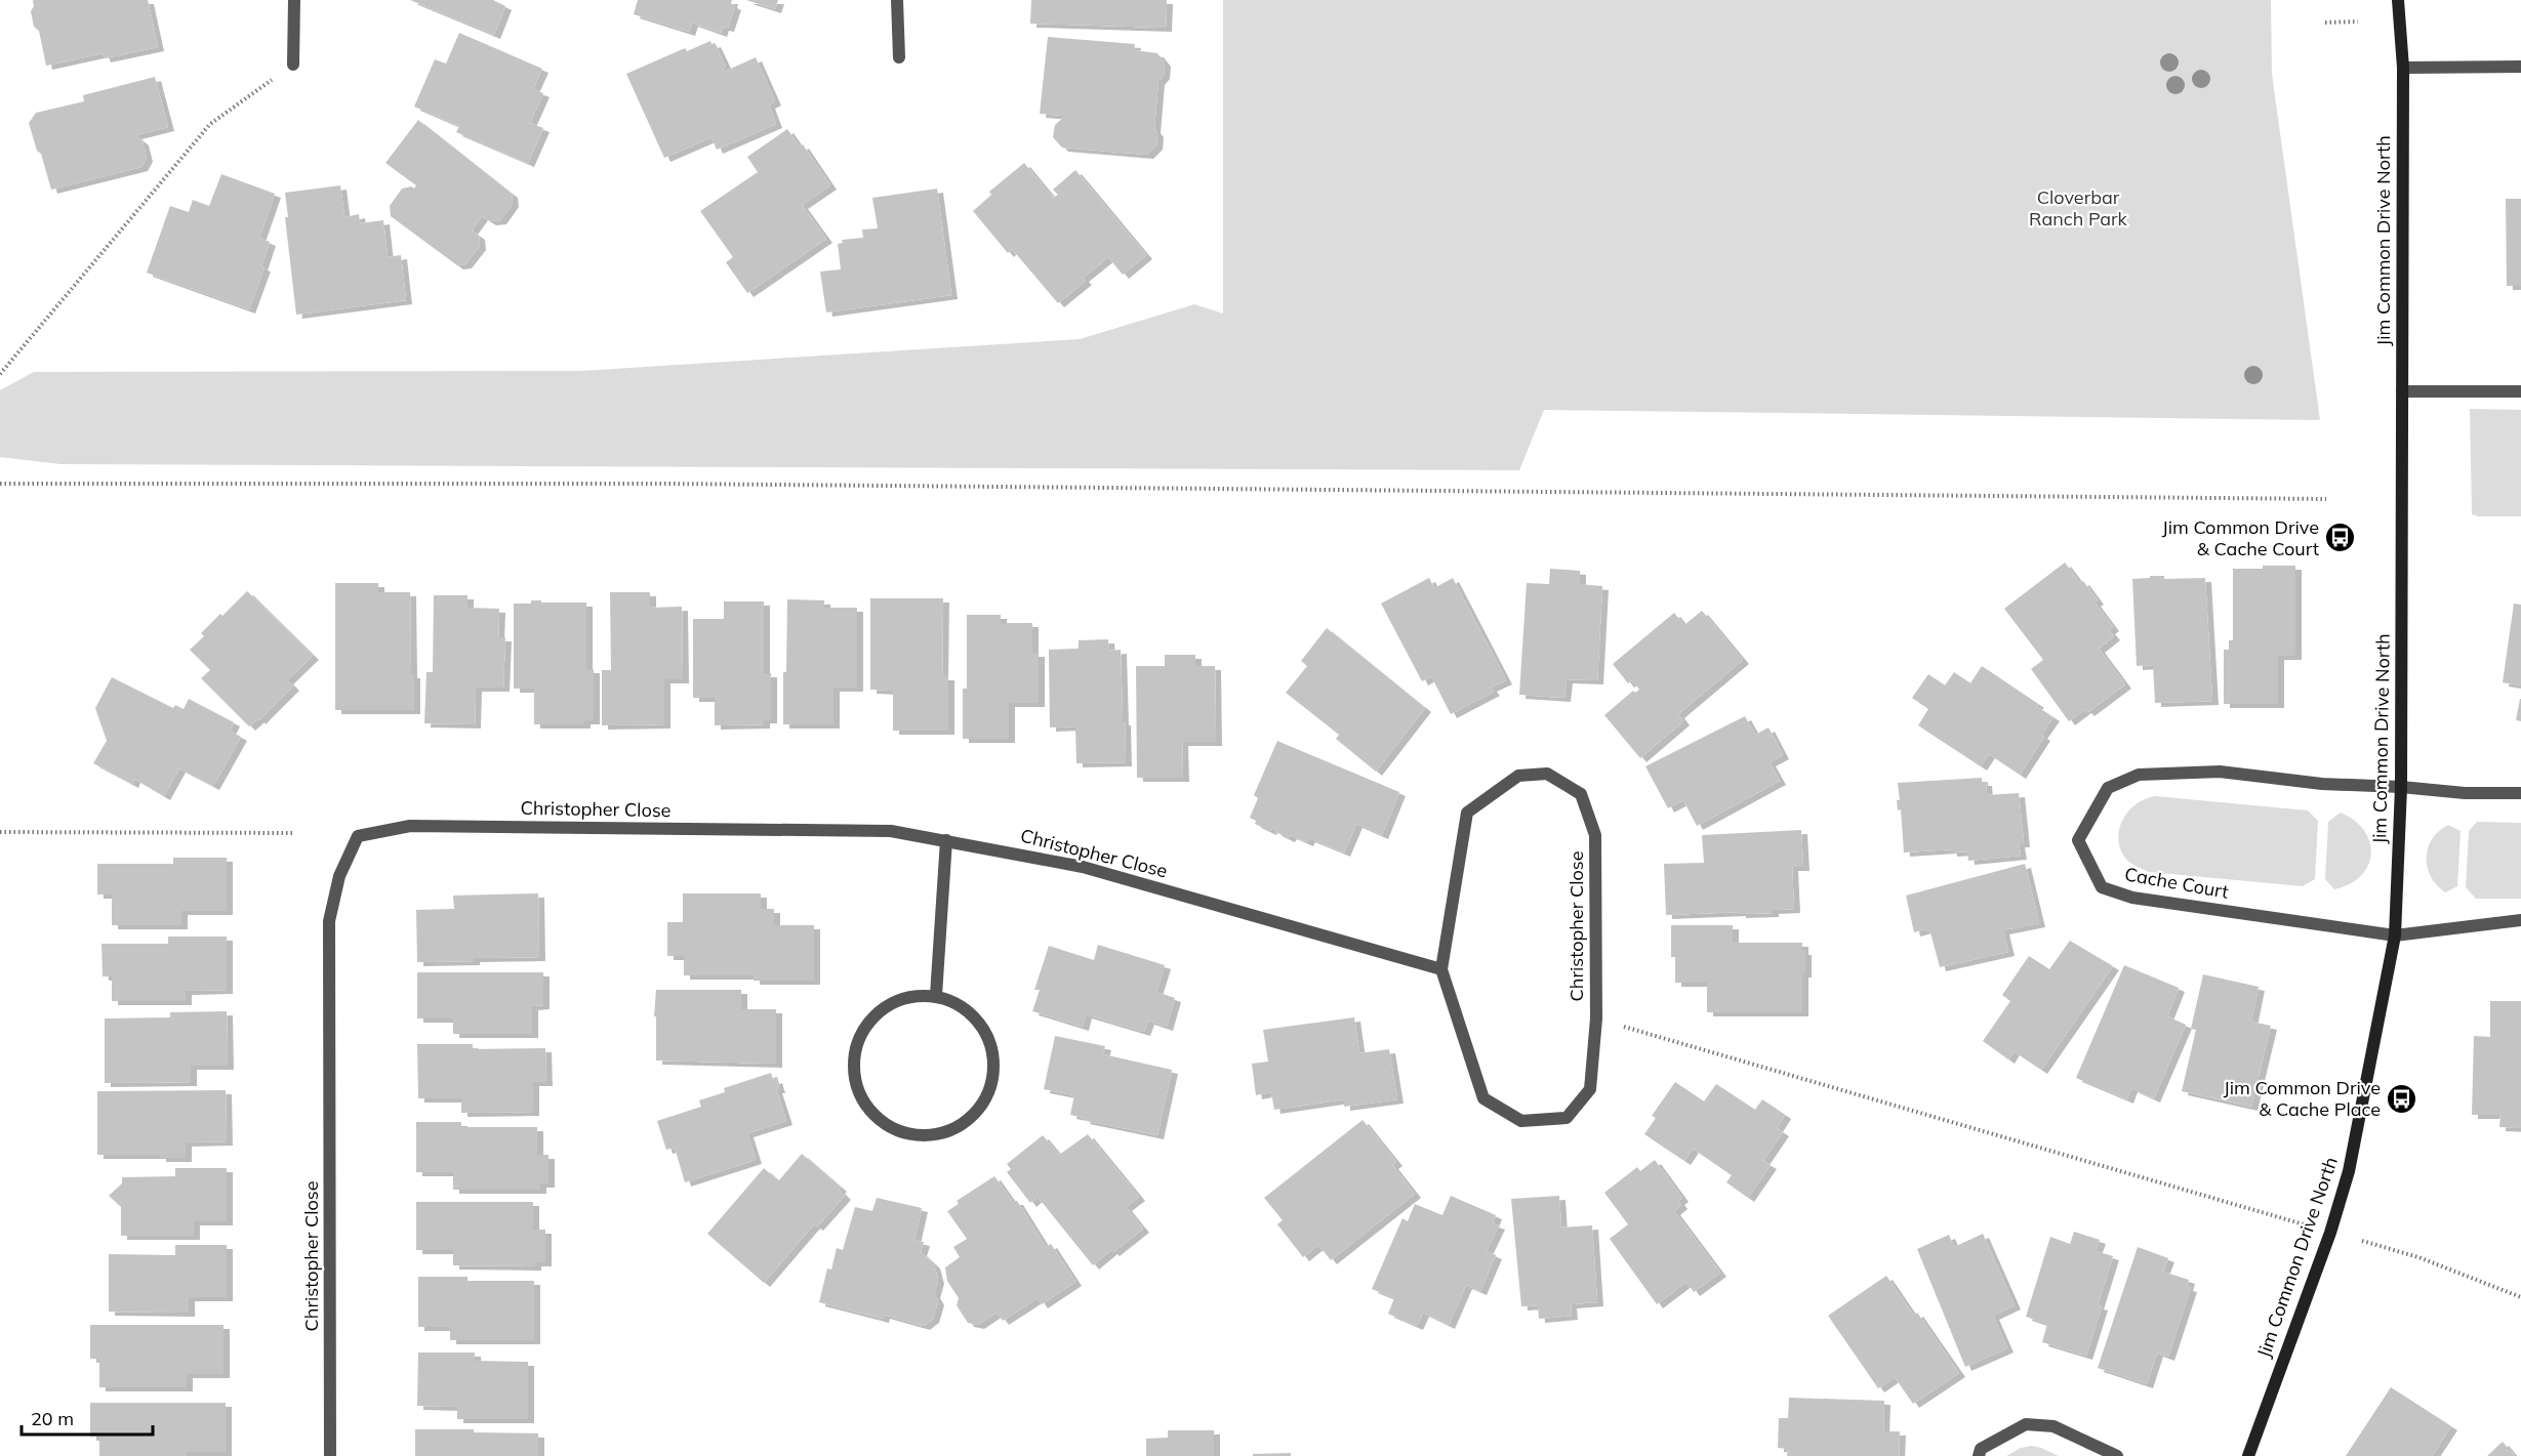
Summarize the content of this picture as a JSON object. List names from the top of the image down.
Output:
{
  "streets": {
    "street": ["Jim Common Drive North", "Christopher Close", "Cache Court"]
  },
  "crossings": [
    ["Jim Common Drive North", "Cache Court"]
  ],
  "parks": ["Cloverbar Ranch Park"],
  "places": {
    "bus stop": ["Jim Common Drive & Cache Court", "Jim Common Drive & Cache Place"]
  },
  "scale_bar": "20 m"
}
